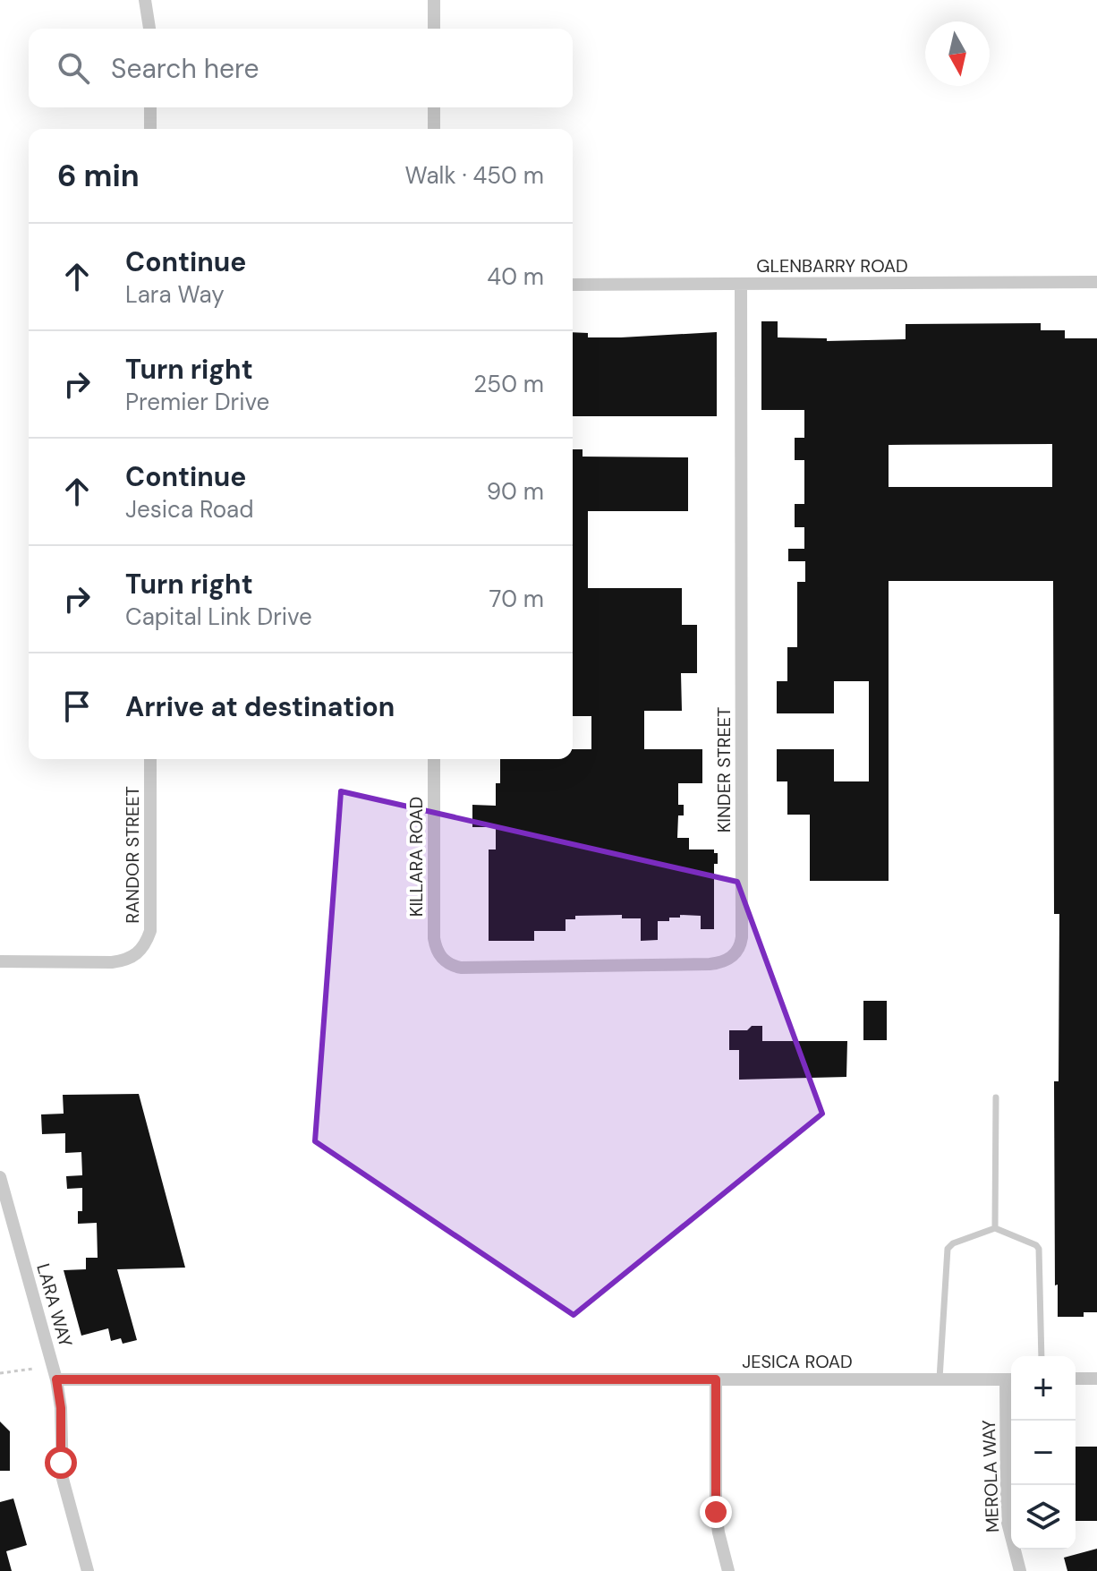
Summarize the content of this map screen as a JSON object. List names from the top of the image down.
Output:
{
  "streets": {
    "street": [
      "GLENBARRY ROAD",
      "KINDER STREET",
      "RANDOR STREET",
      "KILLARA ROAD",
      "LARA WAY",
      "JESICA ROAD",
      "MEROLA WAY"
    ]
  },
  "crossings": [
    ["GLENBARRY ROAD", "KINDER STREET"],
    ["KINDER STREET", "KILLARA ROAD"],
    ["LARA WAY", "JESICA ROAD"],
    ["JESICA ROAD", "MEROLA WAY"]
  ],
  "north": "bottom",
  "page": {
    "search": "Search here",
    "heading": ["6 min", "Walk · 450 m"],
    "list": [
      ["Continue", "Lara Way", "40 m"],
      ["Turn right", "Premier Drive", "250 m"],
      ["Continue", "Jesica Road", "90 m"],
      ["Turn right", "Capital Link Drive", "70 m"],
      "Arrive at destination"
    ],
    "map_buttons": ["+", "−"]
  }
}
